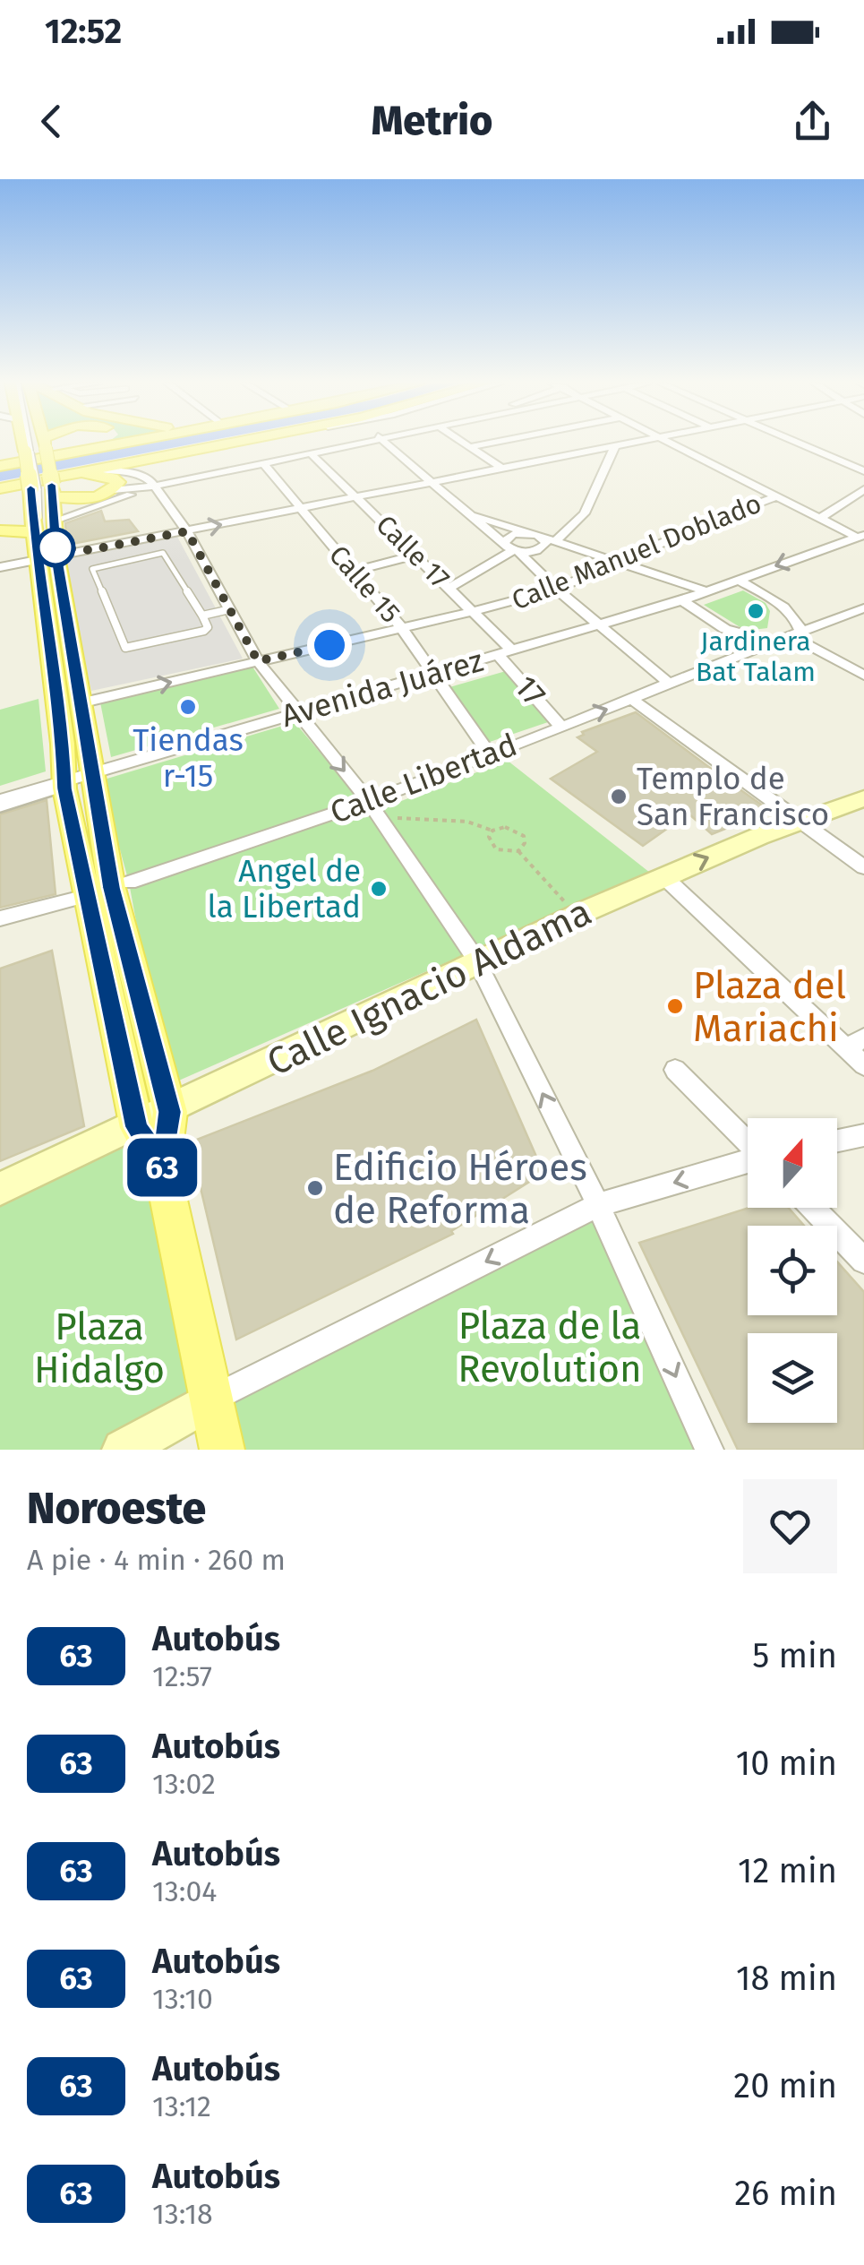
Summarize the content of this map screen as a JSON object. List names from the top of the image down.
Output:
{
  "streets": {
    "main road": ["Calle Ignacio Aldama"],
    "street": [
      "Calle 17",
      "Calle Manuel Doblado",
      "Calle 15",
      "Avenida Juárez",
      "17",
      "Calle Libertad"
    ]
  },
  "crossings": [
    ["Calle 17", "Calle Manuel Doblado"],
    ["Calle 17", "Avenida Juárez"],
    ["Calle Manuel Doblado", "Calle 15"],
    ["Calle 15", "Avenida Juárez"],
    ["Calle 15", "Calle Libertad"],
    ["Avenida Juárez", "17"],
    ["17", "Calle Libertad"]
  ],
  "parks": ["Plaza de la Revolution", "Plaza Hidalgo"],
  "places": [
    "Jardinera Bat Talam",
    "Tiendas r-15",
    "Templo de San Francisco",
    "Angel de la Libertad",
    "Plaza del Mariachi",
    "Edificio Héroes de Reforma"
  ],
  "lines": ["bus line 63"],
  "north": "top",
  "page": {
    "status": "12:52",
    "header": "Metrio",
    "on_map": "63",
    "heading": ["Noroeste", "A pie · 4 min · 260 m"],
    "list": [
      {
        "mark": "63",
        "name": "Autobús",
        "note": "12:57",
        "value": "5 min"
      },
      {
        "mark": "63",
        "name": "Autobús",
        "note": "13:02",
        "value": "10 min"
      },
      {
        "mark": "63",
        "name": "Autobús",
        "note": "13:04",
        "value": "12 min"
      },
      {
        "mark": "63",
        "name": "Autobús",
        "note": "13:10",
        "value": "18 min"
      },
      {
        "mark": "63",
        "name": "Autobús",
        "note": "13:12",
        "value": "20 min"
      },
      {
        "mark": "63",
        "name": "Autobús",
        "note": "13:18",
        "value": "26 min"
      }
    ]
  }
}
